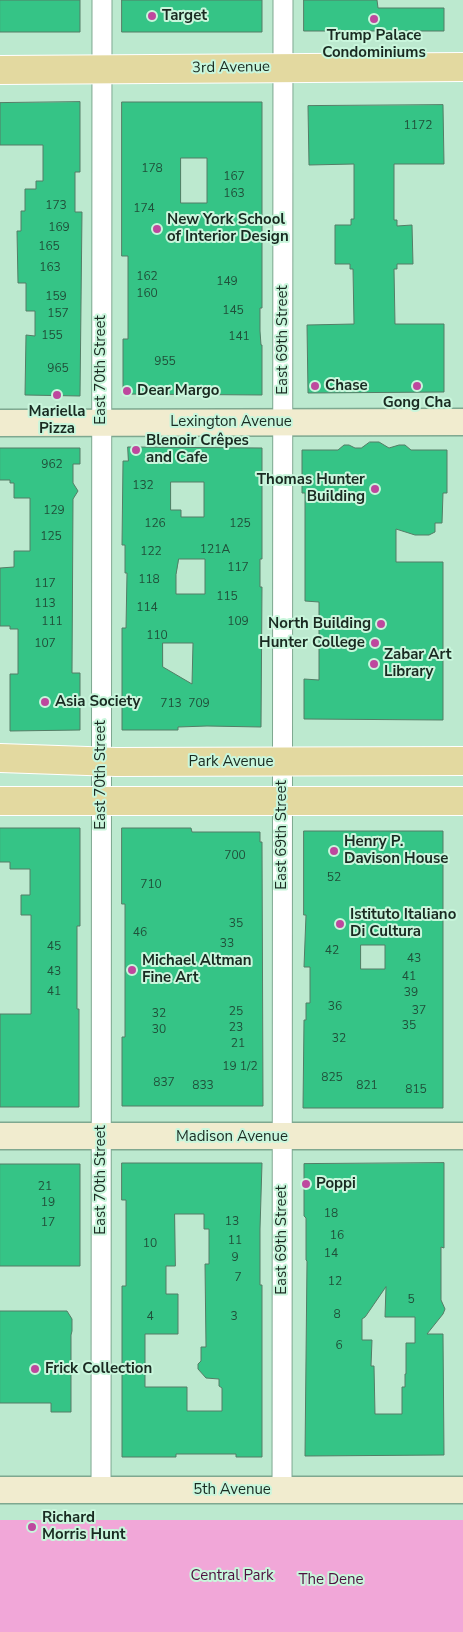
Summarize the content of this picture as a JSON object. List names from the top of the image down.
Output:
{
  "streets": {
    "main road": [
      "3rd Avenue",
      "Lexington Avenue",
      "Park Avenue",
      "Madison Avenue",
      "5th Avenue"
    ],
    "street": ["East 69th Street", "East 70th Street"]
  },
  "crossings": [
    ["3rd Avenue", "East 69th Street"],
    ["3rd Avenue", "East 70th Street"],
    ["East 69th Street", "Lexington Avenue"],
    ["East 69th Street", "Park Avenue"],
    ["East 69th Street", "Madison Avenue"],
    ["East 69th Street", "5th Avenue"],
    ["East 70th Street", "Lexington Avenue"],
    ["East 70th Street", "Park Avenue"],
    ["East 70th Street", "Madison Avenue"],
    ["East 70th Street", "5th Avenue"]
  ],
  "parks": ["Central Park", "The Dene"],
  "places": [
    "Target",
    "Trump Palace Condominiums",
    "New York School of Interior Design",
    "Chase",
    "Gong Cha",
    "Dear Margo",
    "Mariella Pizza",
    "Blenoir Crêpes and Cafe",
    "Thomas Hunter Building",
    "North Building",
    "Hunter College",
    "Zabar Art Library",
    "Asia Society",
    "Henry P. Davison House",
    "Istituto Italiano Di Cultura",
    "Michael Altman Fine Art",
    "Poppi",
    "Frick Collection",
    "Richard Morris Hunt"
  ],
  "house_numbers": [
    "1172",
    "178",
    "167",
    "163",
    "173",
    "174",
    "169",
    "165",
    "163",
    "162",
    "149",
    "160",
    "159",
    "145",
    "157",
    "155",
    "141",
    "955",
    "965",
    "962",
    "132",
    "129",
    "126",
    "125",
    "125",
    "121A",
    "122",
    "117",
    "118",
    "117",
    "115",
    "113",
    "114",
    "111",
    "109",
    "110",
    "107",
    "713",
    "709",
    "700",
    "52",
    "710",
    "35",
    "46",
    "33",
    "45",
    "42",
    "43",
    "43",
    "41",
    "41",
    "39",
    "36",
    "37",
    "25",
    "32",
    "35",
    "23",
    "30",
    "32",
    "21",
    "19 1/2",
    "825",
    "837",
    "833",
    "821",
    "815",
    "21",
    "19",
    "18",
    "13",
    "17",
    "16",
    "11",
    "10",
    "14",
    "9",
    "7",
    "12",
    "5",
    "8",
    "4",
    "3",
    "6"
  ]
}
